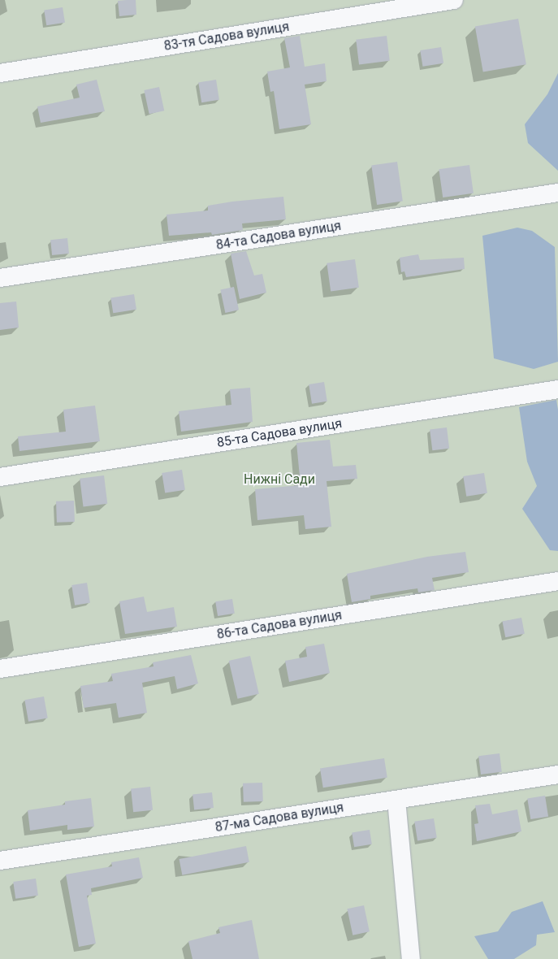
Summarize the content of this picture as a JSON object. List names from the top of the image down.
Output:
{
  "streets": {
    "street": [
      "83-тя Садова вулиця",
      "84-та Садова вулиця",
      "85-та Садова вулиця",
      "86-та Садова вулиця",
      "87-ма Садова вулиця"
    ]
  },
  "parks": ["Нижні Сади"]
}
